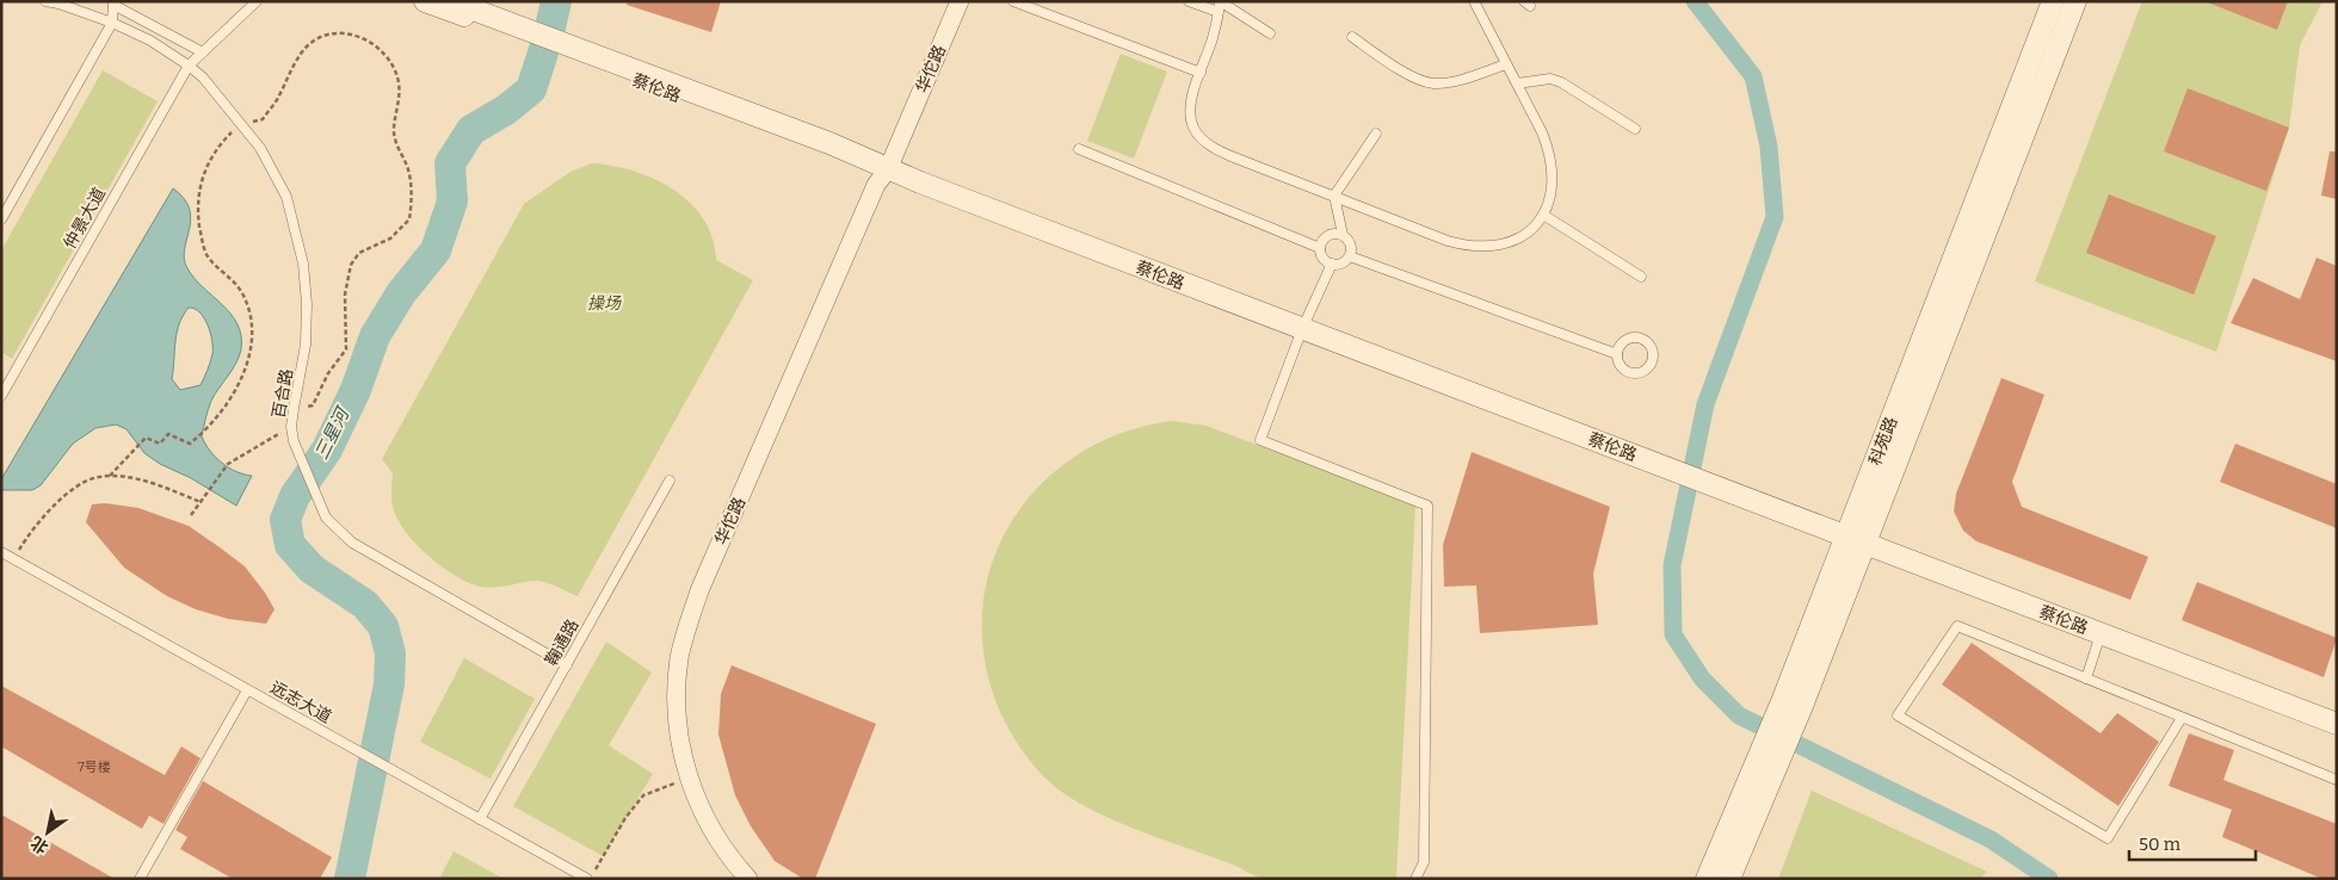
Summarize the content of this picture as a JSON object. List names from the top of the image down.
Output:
{
  "streets": {
    "street": ["华佗路", "蔡伦路", "科苑路"],
    "lane": [
      "仲景大道",
      "百合路",
      "鞠通路",
      "远志大道"
    ]
  },
  "crossings": [
    ["华佗路", "蔡伦路"],
    ["蔡伦路", "科苑路"],
    ["仲景大道", "百合路"],
    ["百合路", "鞠通路"],
    ["鞠通路", "远志大道"]
  ],
  "water": ["三星河"],
  "parks": ["操场"],
  "house_numbers": ["7号楼"],
  "scale_bar": "50 m",
  "north": "bottom left"
}
